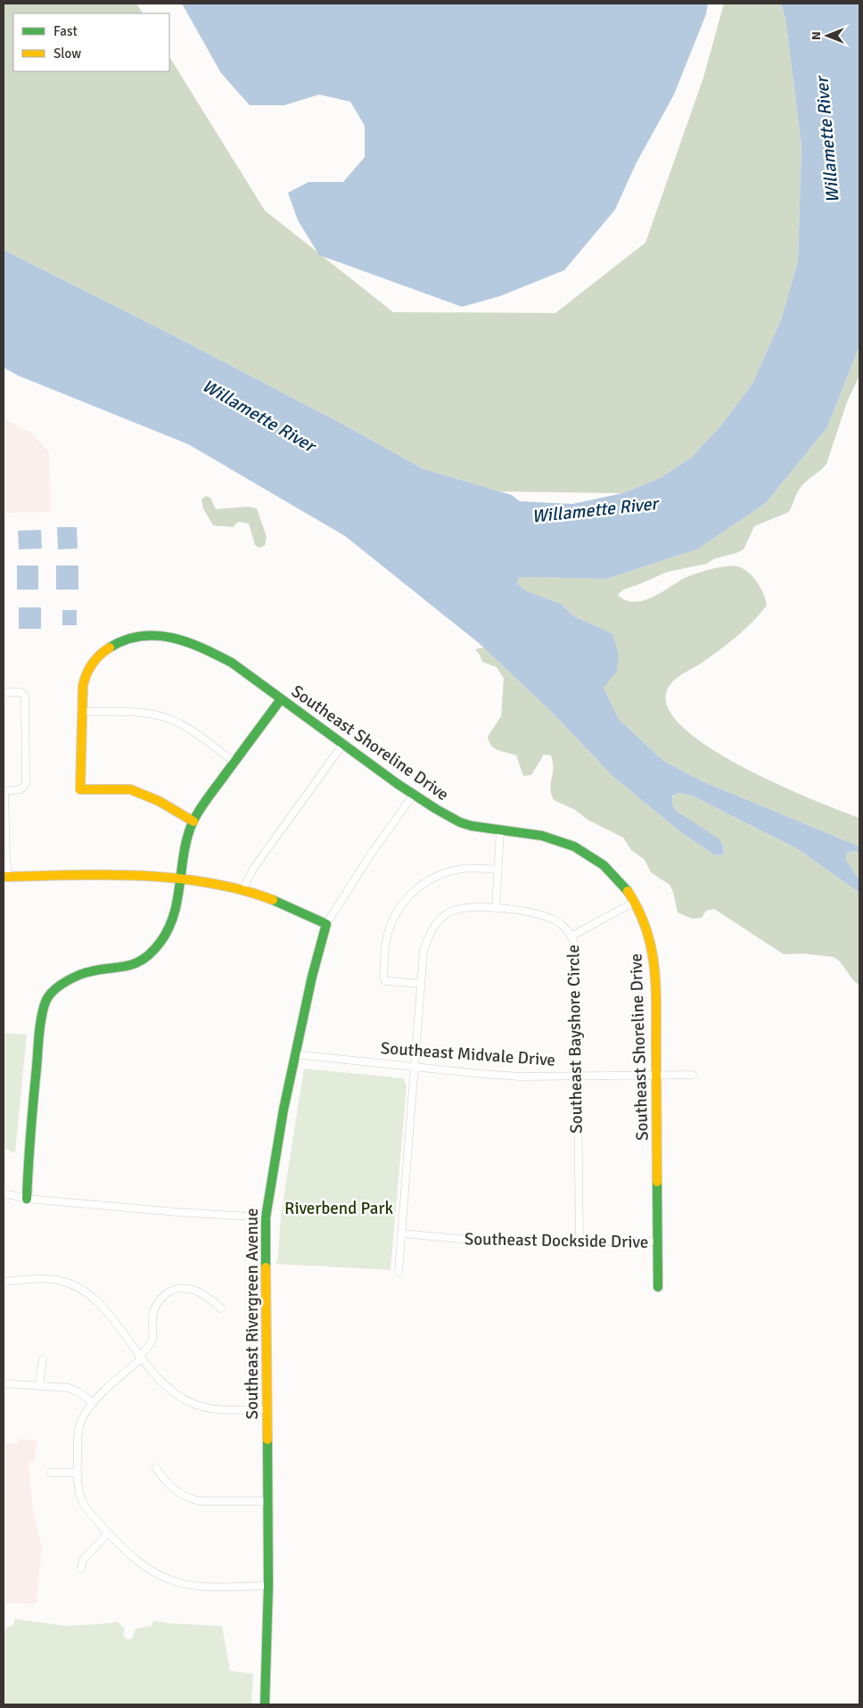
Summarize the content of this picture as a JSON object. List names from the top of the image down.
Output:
{
  "streets": {
    "street": [
      "Southeast Shoreline Drive",
      "Southeast Bayshore Circle",
      "Southeast Midvale Drive",
      "Southeast Dockside Drive",
      "Southeast Rivergreen Avenue"
    ]
  },
  "crossings": [
    ["Southeast Shoreline Drive", "Southeast Midvale Drive"],
    ["Southeast Shoreline Drive", "Southeast Dockside Drive"],
    ["Southeast Shoreline Drive", "Southeast Rivergreen Avenue"],
    ["Southeast Bayshore Circle", "Southeast Midvale Drive"],
    ["Southeast Bayshore Circle", "Southeast Dockside Drive"],
    ["Southeast Midvale Drive", "Southeast Rivergreen Avenue"]
  ],
  "water": ["Willamette River"],
  "parks": ["Riverbend Park"],
  "legend": ["Fast", "Slow"],
  "north": "left"
}
